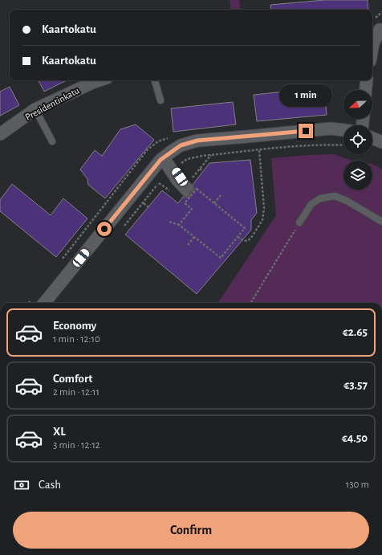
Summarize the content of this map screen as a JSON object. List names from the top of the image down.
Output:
{
  "streets": {
    "street": ["Presidentinkatu"]
  },
  "north": "left",
  "page": {
    "banner": ["Kaartokatu", "Kaartokatu"],
    "bubble": "1 min",
    "list": [
      {
        "name": "Economy",
        "note": "1 min · 12:10",
        "value": "€2.65"
      },
      {
        "name": "Comfort",
        "note": "2 min · 12:11",
        "value": "€3.57"
      },
      {
        "name": "XL",
        "note": "3 min · 12:12",
        "value": "€4.50"
      }
    ],
    "pay": ["Cash", "130 m"],
    "buttons": "Confirm"
  }
}
